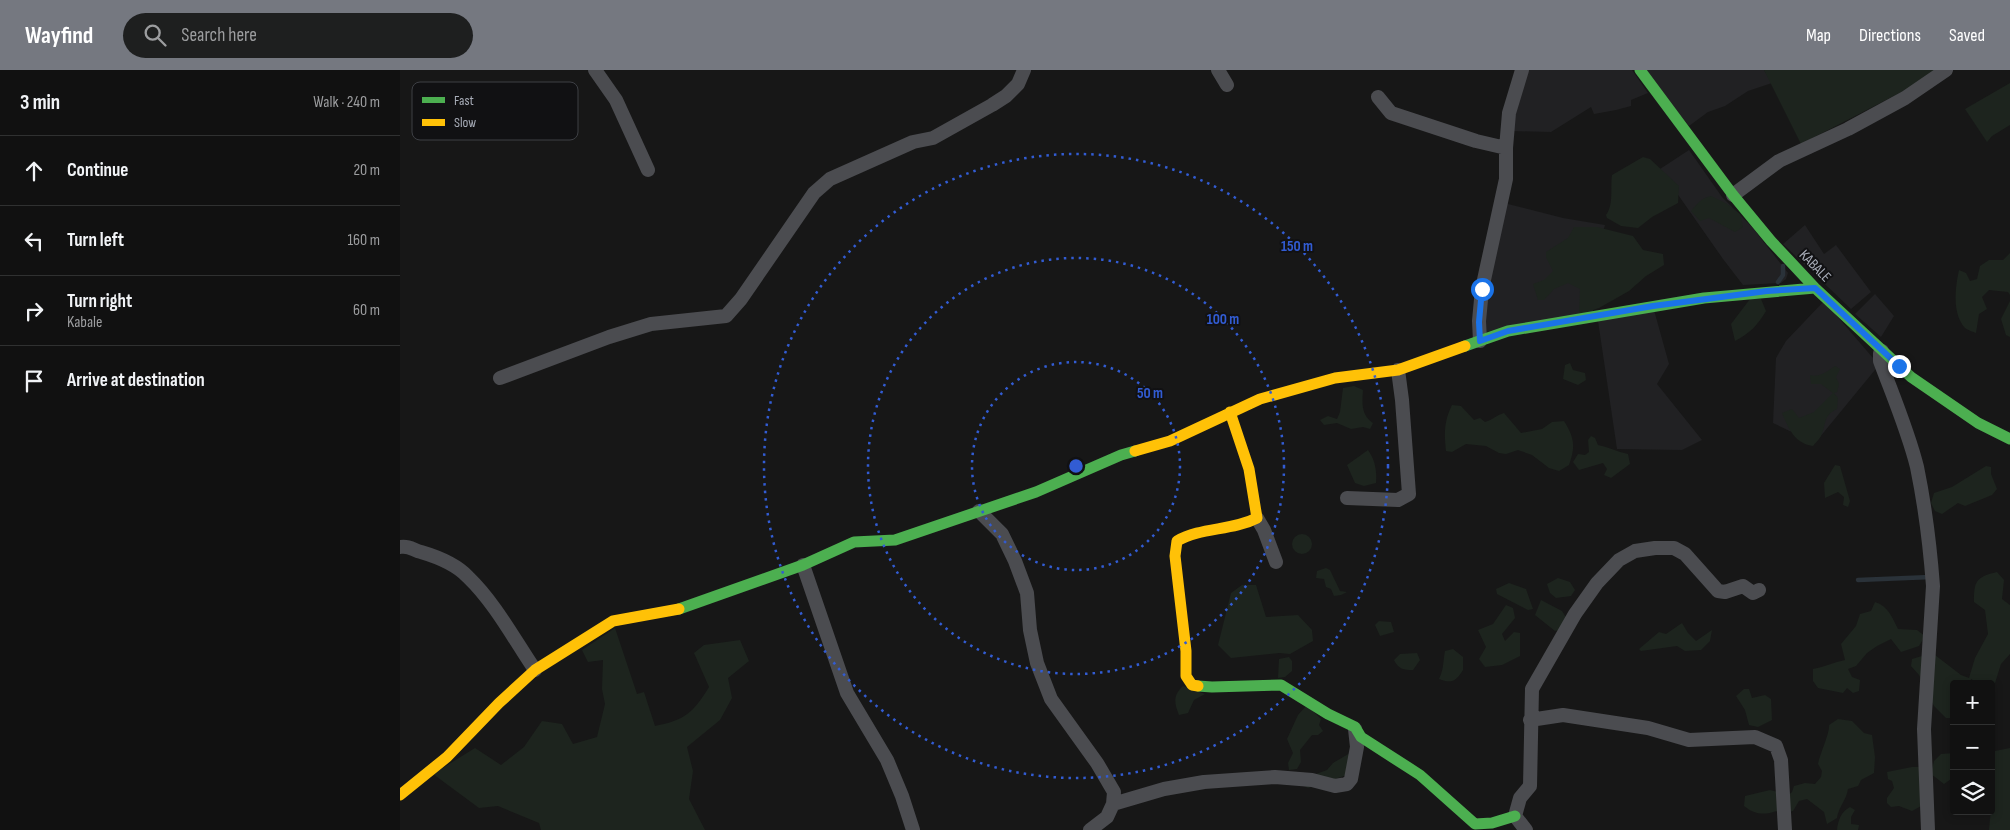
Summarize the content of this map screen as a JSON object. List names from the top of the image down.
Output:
{
  "streets": {
    "street": ["KABALE"]
  },
  "legend": ["Fast", "Slow"],
  "page": {
    "header": "Wayfind",
    "search": "Search here",
    "nav": ["Map", "Directions", "Saved"],
    "heading": ["3 min", "Walk · 240 m"],
    "list": [
      ["Continue", "20 m"],
      ["Turn left", "160 m"],
      ["Turn right", "Kabale", "60 m"],
      "Arrive at destination"
    ],
    "map_buttons": ["+", "−"]
  },
  "rings": ["150 m", "100 m", "50 m"]
}
